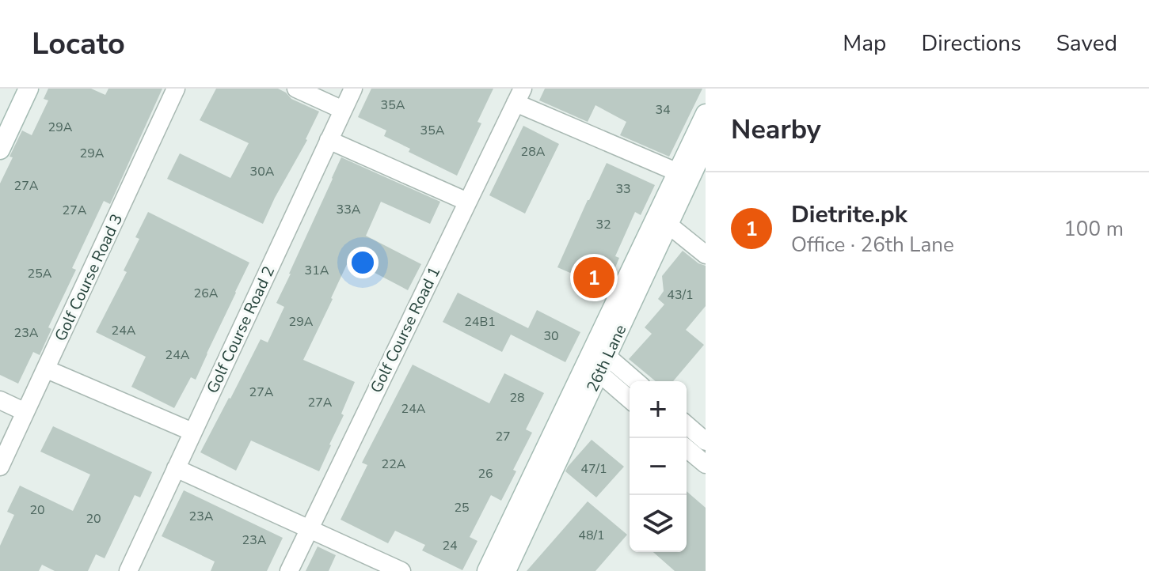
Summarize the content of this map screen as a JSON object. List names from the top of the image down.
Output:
{
  "streets": {
    "street": [
      "Golf Course Road 3",
      "Golf Course Road 2",
      "Golf Course Road 1",
      "26th Lane"
    ]
  },
  "house_numbers": [
    "35A",
    "34",
    "29A",
    "35A",
    "28A",
    "29A",
    "30A",
    "27A",
    "33",
    "33A",
    "27A",
    "32",
    "31A",
    "25A",
    "26A",
    "43/1",
    "29A",
    "24B1",
    "24A",
    "23A",
    "30",
    "24A",
    "27A",
    "28",
    "27A",
    "24A",
    "27",
    "22A",
    "47/1",
    "26",
    "25",
    "20",
    "23A",
    "20",
    "48/1",
    "23A",
    "24"
  ],
  "page": {
    "header": "Locato",
    "nav": ["Map", "Directions", "Saved"],
    "heading": "Nearby",
    "list": [
      {
        "mark": "1",
        "name": "Dietrite.pk",
        "note": "Office · 26th Lane",
        "value": "100 m"
      }
    ],
    "pins": "1",
    "map_buttons": ["+", "−"]
  }
}
